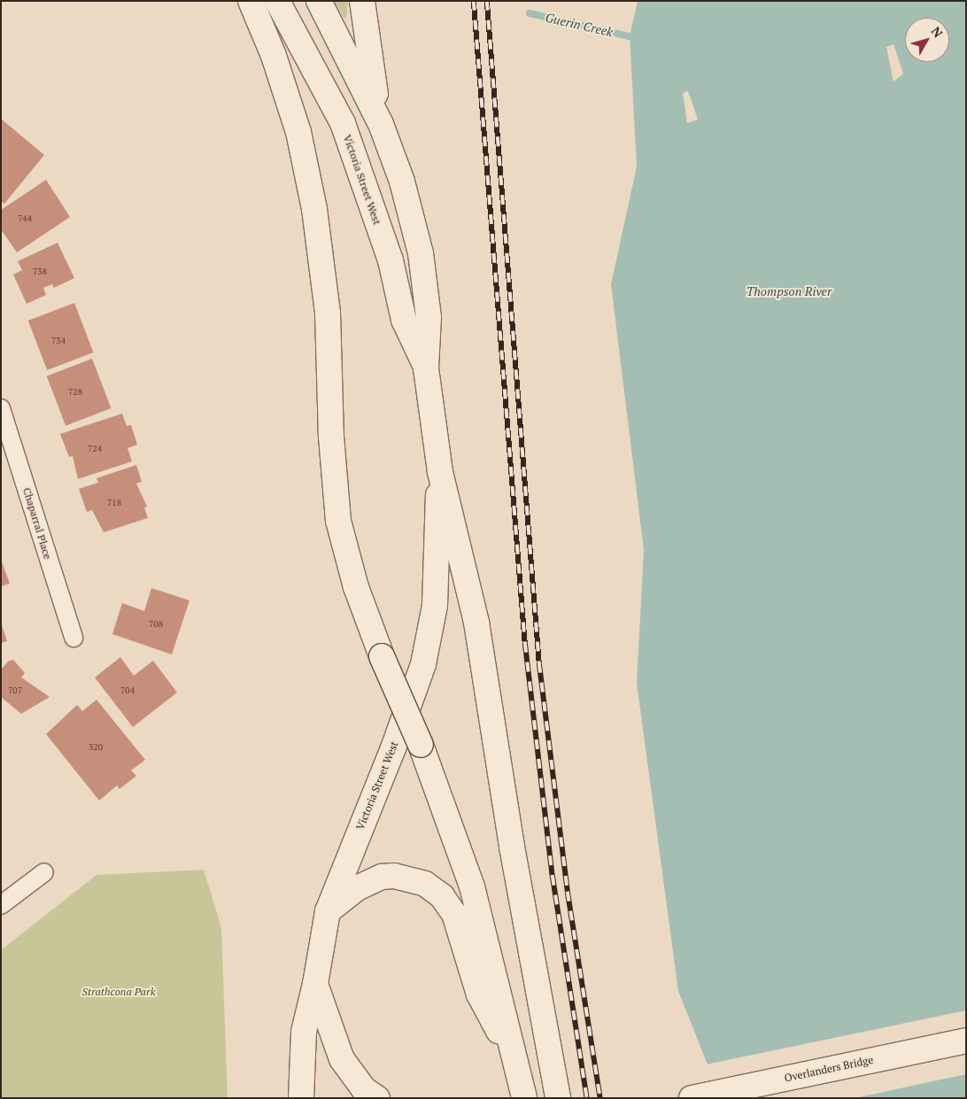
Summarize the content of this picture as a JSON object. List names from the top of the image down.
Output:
{
  "streets": {
    "main road": ["Victoria Street West", "Overlanders Bridge"],
    "street": ["Chaparral Place"]
  },
  "water": ["Guerin Creek", "Thompson River"],
  "parks": ["Strathcona Park"],
  "house_numbers": [
    "744",
    "738",
    "734",
    "728",
    "724",
    "718",
    "708",
    "707",
    "704",
    "320"
  ],
  "north": "top right"
}
